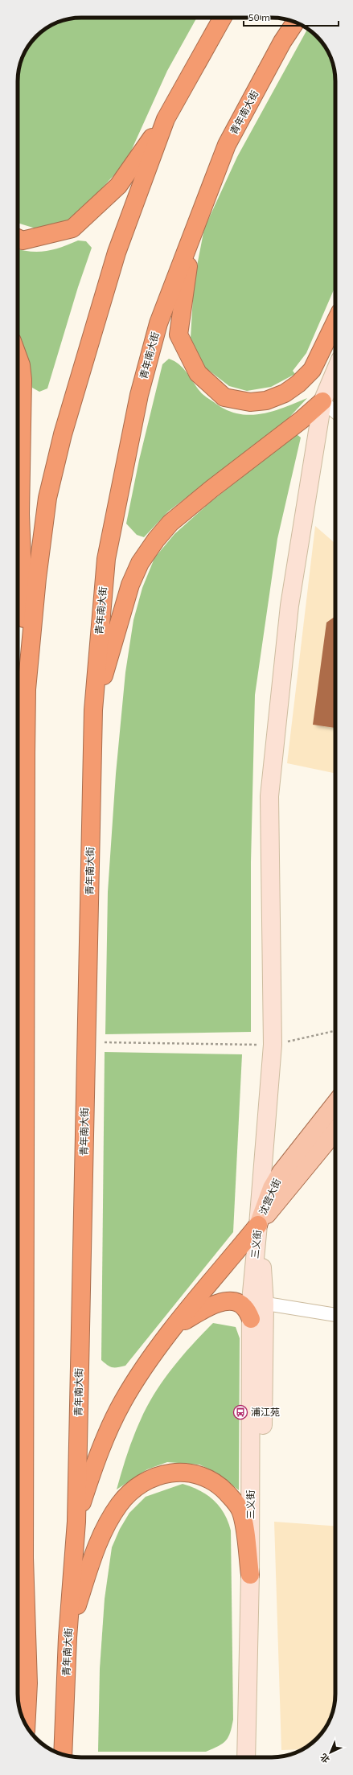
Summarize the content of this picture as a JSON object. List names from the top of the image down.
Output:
{
  "streets": {
    "highway": ["青年南大街"],
    "main road": ["沈营大街"],
    "street": ["三义街"]
  },
  "crossings": [
    ["沈营大街", "三义街"]
  ],
  "places": {
    "bus stop": ["浦江苑"]
  },
  "scale_bar": "50 m",
  "north": "bottom left"
}
